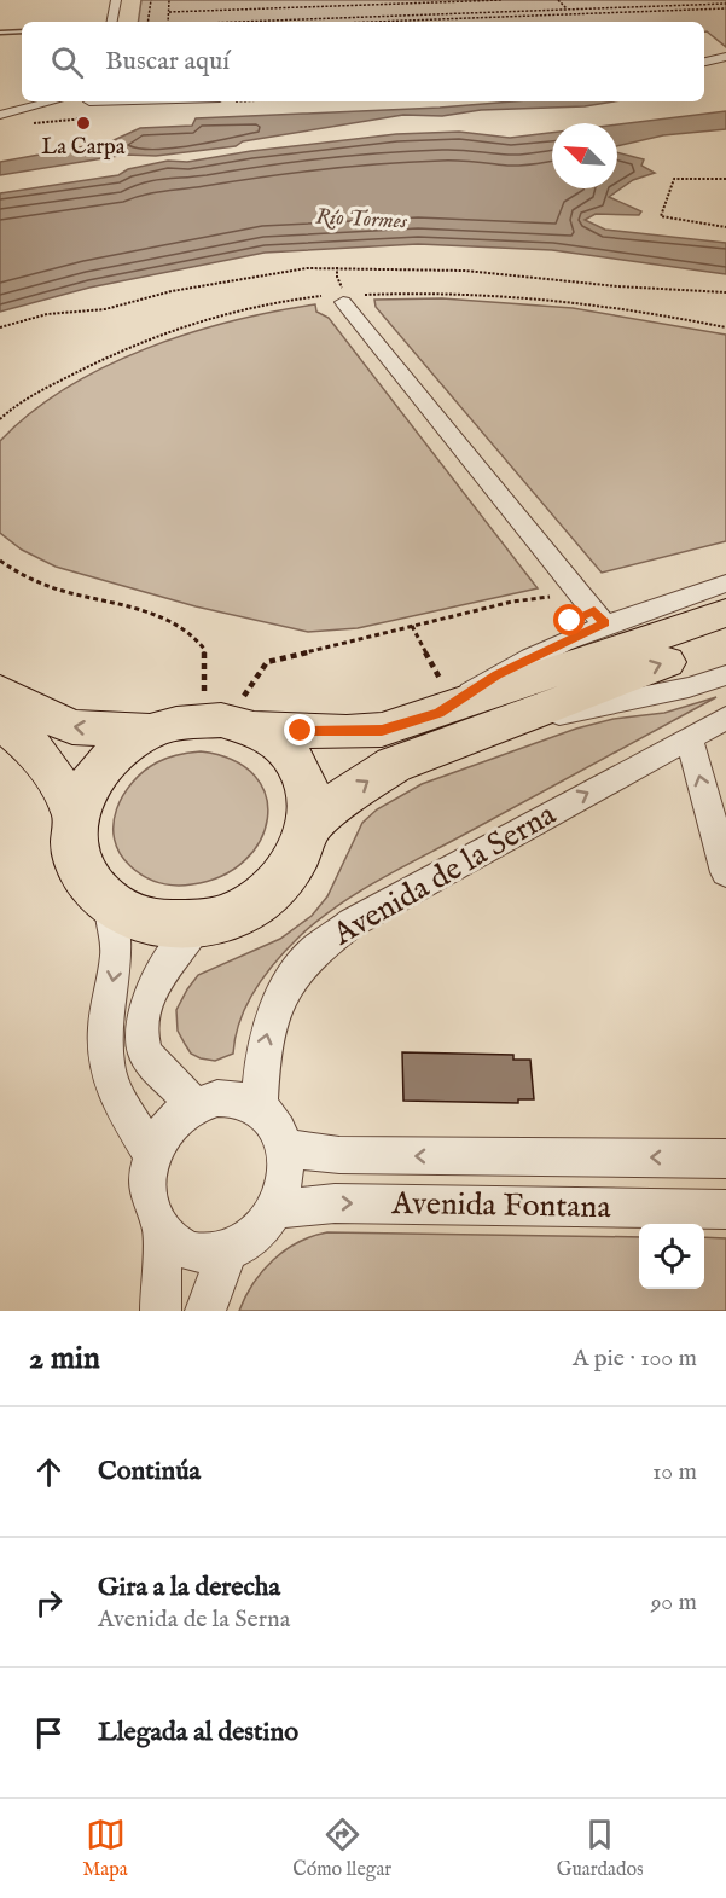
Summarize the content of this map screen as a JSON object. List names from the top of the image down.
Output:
{
  "streets": {
    "street": ["Avenida de la Serna", "Avenida Fontana"]
  },
  "crossings": [
    ["Avenida de la Serna", "Avenida Fontana"]
  ],
  "water": ["Río Tormes"],
  "places": ["La Carpa"],
  "north": "top left",
  "page": {
    "search": "Buscar aquí",
    "heading": ["2 min", "A pie · 100 m"],
    "list": [
      ["Continúa", "10 m"],
      ["Gira a la derecha", "Avenida de la Serna", "90 m"],
      "Llegada al destino"
    ],
    "nav": ["Mapa", "Cómo llegar", "Guardados"]
  }
}
